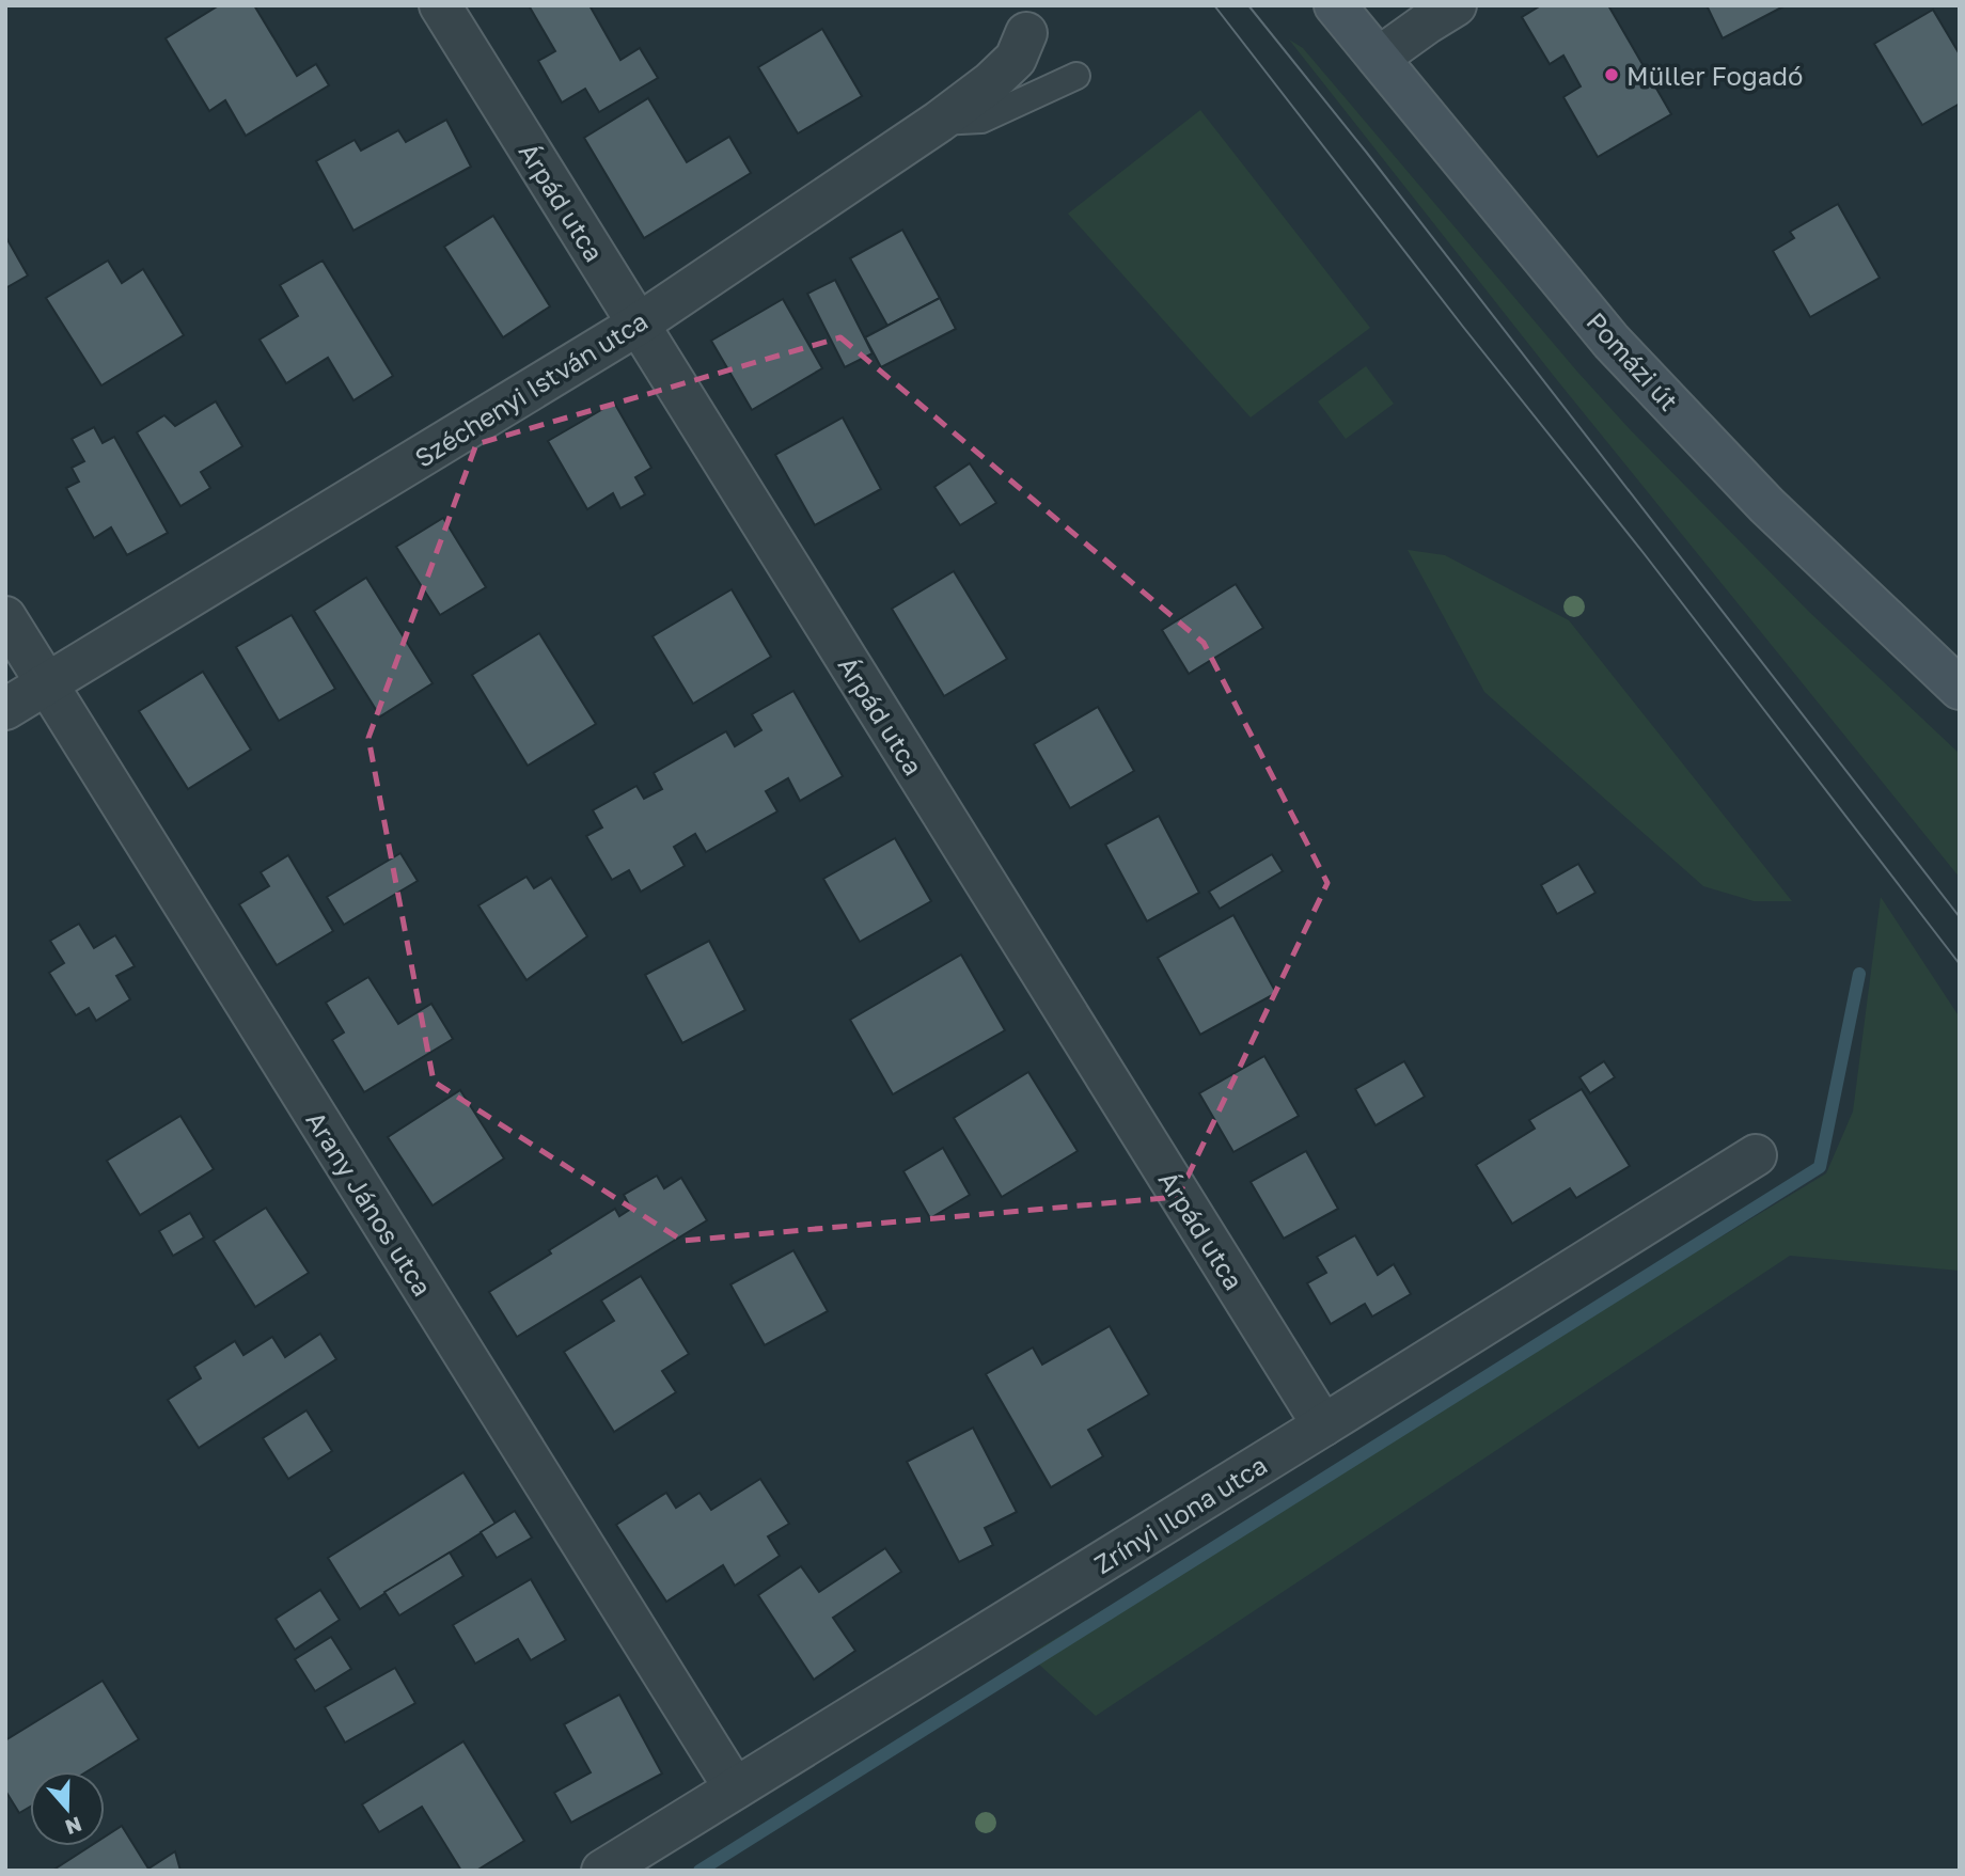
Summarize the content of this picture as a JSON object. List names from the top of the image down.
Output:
{
  "streets": {
    "main road": ["Pomázi út"],
    "street": [
      "Árpád utca",
      "Széchenyi István utca",
      "Arany János utca",
      "Zrínyi Ilona utca"
    ]
  },
  "crossings": [
    ["Árpád utca", "Széchenyi István utca"],
    ["Árpád utca", "Zrínyi Ilona utca"],
    ["Széchenyi István utca", "Arany János utca"],
    ["Arany János utca", "Zrínyi Ilona utca"]
  ],
  "places": ["Müller Fogadó"],
  "north": "bottom"
}
